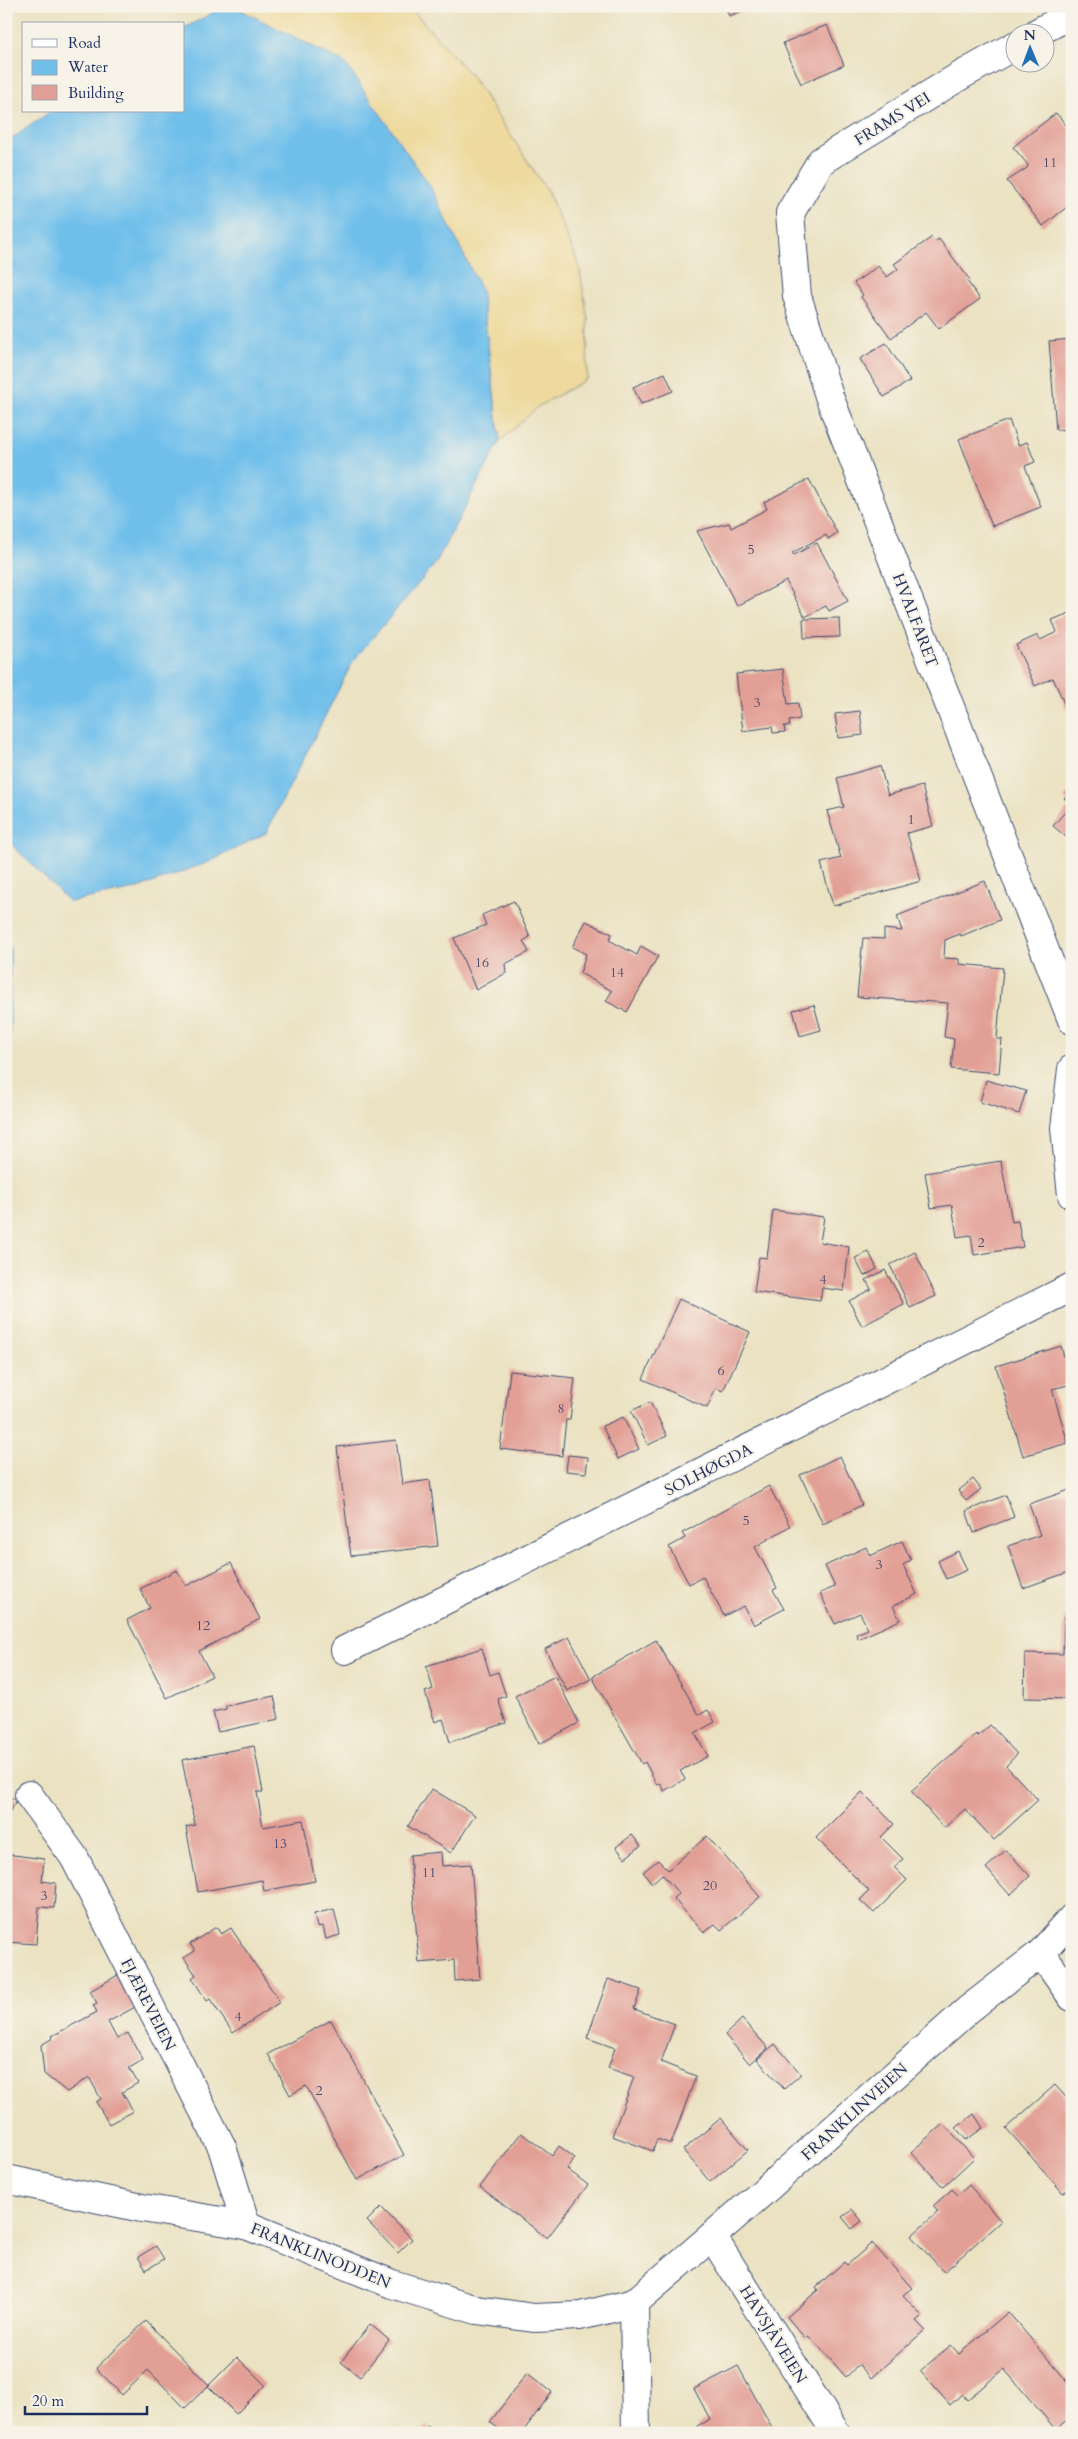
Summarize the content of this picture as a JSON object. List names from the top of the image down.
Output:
{
  "streets": {
    "street": [
      "FRAMS VEI",
      "HVALFARET",
      "SOLHØGDA",
      "FJÆREVEIEN",
      "FRANKLINVEIEN",
      "FRANKLINODDEN",
      "HAVSJÅVEIEN"
    ]
  },
  "crossings": [
    ["FRAMS VEI", "HVALFARET"],
    ["FJÆREVEIEN", "FRANKLINODDEN"],
    ["FRANKLINVEIEN", "FRANKLINODDEN"],
    ["FRANKLINVEIEN", "HAVSJÅVEIEN"]
  ],
  "house_numbers": [
    "11",
    "5",
    "3",
    "1",
    "16",
    "14",
    "2",
    "4",
    "6",
    "8",
    "5",
    "3",
    "12",
    "13",
    "11",
    "20",
    "3",
    "4",
    "2"
  ],
  "legend": ["Road", "Water", "Building"],
  "scale_bar": "20 m",
  "north": "top"
}
